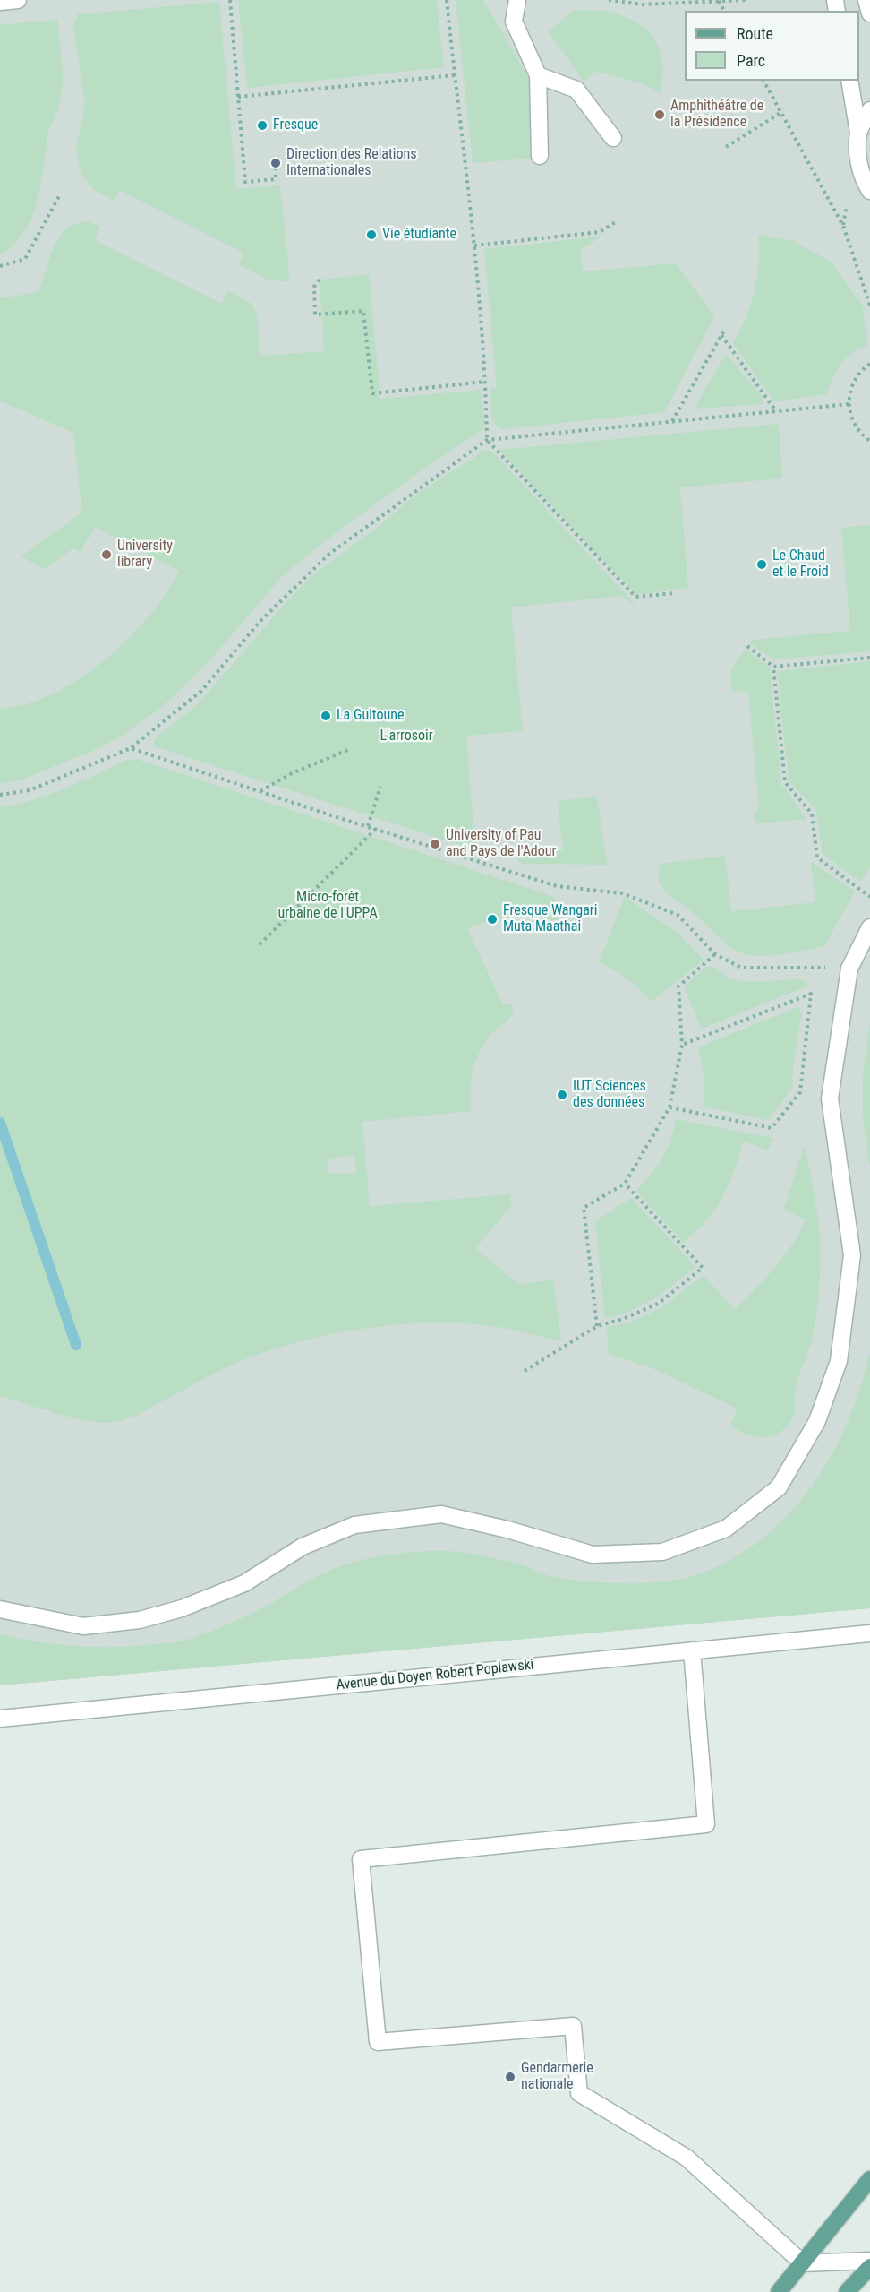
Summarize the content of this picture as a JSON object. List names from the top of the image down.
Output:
{
  "streets": {
    "street": ["Avenue du Doyen Robert Poplawski"]
  },
  "parks": ["L'arrosoir", "Micro-forêt urbaine de l'UPPA"],
  "places": [
    "Amphithéâtre de la Présidence",
    "Fresque",
    "Direction des Relations Internationales",
    "Vie étudiante",
    "University library",
    "Le Chaud et le Froid",
    "La Guitoune",
    "University of Pau and Pays de l'Adour",
    "Fresque Wangari Muta Maathai",
    "IUT Sciences des données",
    "Gendarmerie nationale"
  ],
  "legend": ["Route", "Parc"]
}
